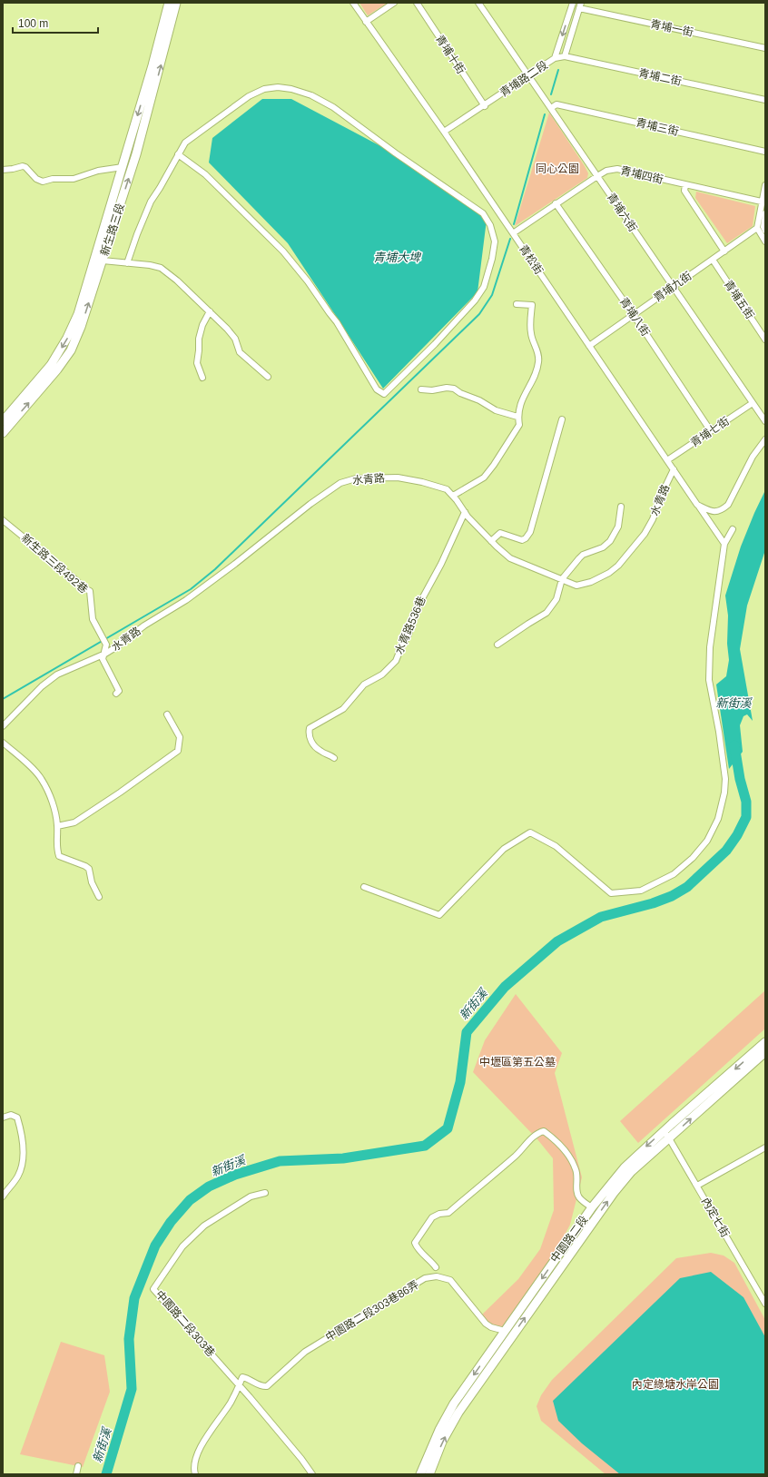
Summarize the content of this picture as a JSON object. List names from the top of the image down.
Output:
{
  "streets": {
    "main road": ["新生路三段", "中園路二段"],
    "street": [
      "青埔一街",
      "青埔十街",
      "青埔二街",
      "青埔路二段",
      "青埔三街",
      "青埔四街",
      "青埔六街",
      "青松街",
      "青埔九街",
      "青埔五街",
      "青埔八街",
      "青埔七街",
      "水青路",
      "新生路三段492巷",
      "水青路536巷",
      "內定七街",
      "中園路二段303巷86弄",
      "中園路二段303巷"
    ]
  },
  "crossings": [
    ["青埔十街", "青埔路二段"],
    ["青埔二街", "青埔路二段"],
    ["青埔路二段", "青埔六街"],
    ["青埔路二段", "青松街"],
    ["青埔三街", "青埔六街"],
    ["青埔四街", "青埔六街"],
    ["青埔四街", "青松街"],
    ["青埔四街", "青埔八街"],
    ["青埔六街", "青埔九街"],
    ["青埔六街", "青埔七街"],
    ["青松街", "青埔九街"],
    ["青松街", "青埔七街"],
    ["青松街", "水青路"],
    ["青埔九街", "青埔五街"],
    ["青埔九街", "青埔八街"],
    ["青埔八街", "青埔七街"],
    ["水青路", "新生路三段492巷"],
    ["水青路", "水青路536巷"],
    ["內定七街", "中園路二段"],
    ["中園路二段", "中園路二段303巷86弄"],
    ["中園路二段303巷86弄", "中園路二段303巷"]
  ],
  "water": ["青埔大埤", "新街溪"],
  "parks": ["同心公園", "中壢區第五公墓", "內定綠塘水岸公園"],
  "scale_bar": "100 m"
}
